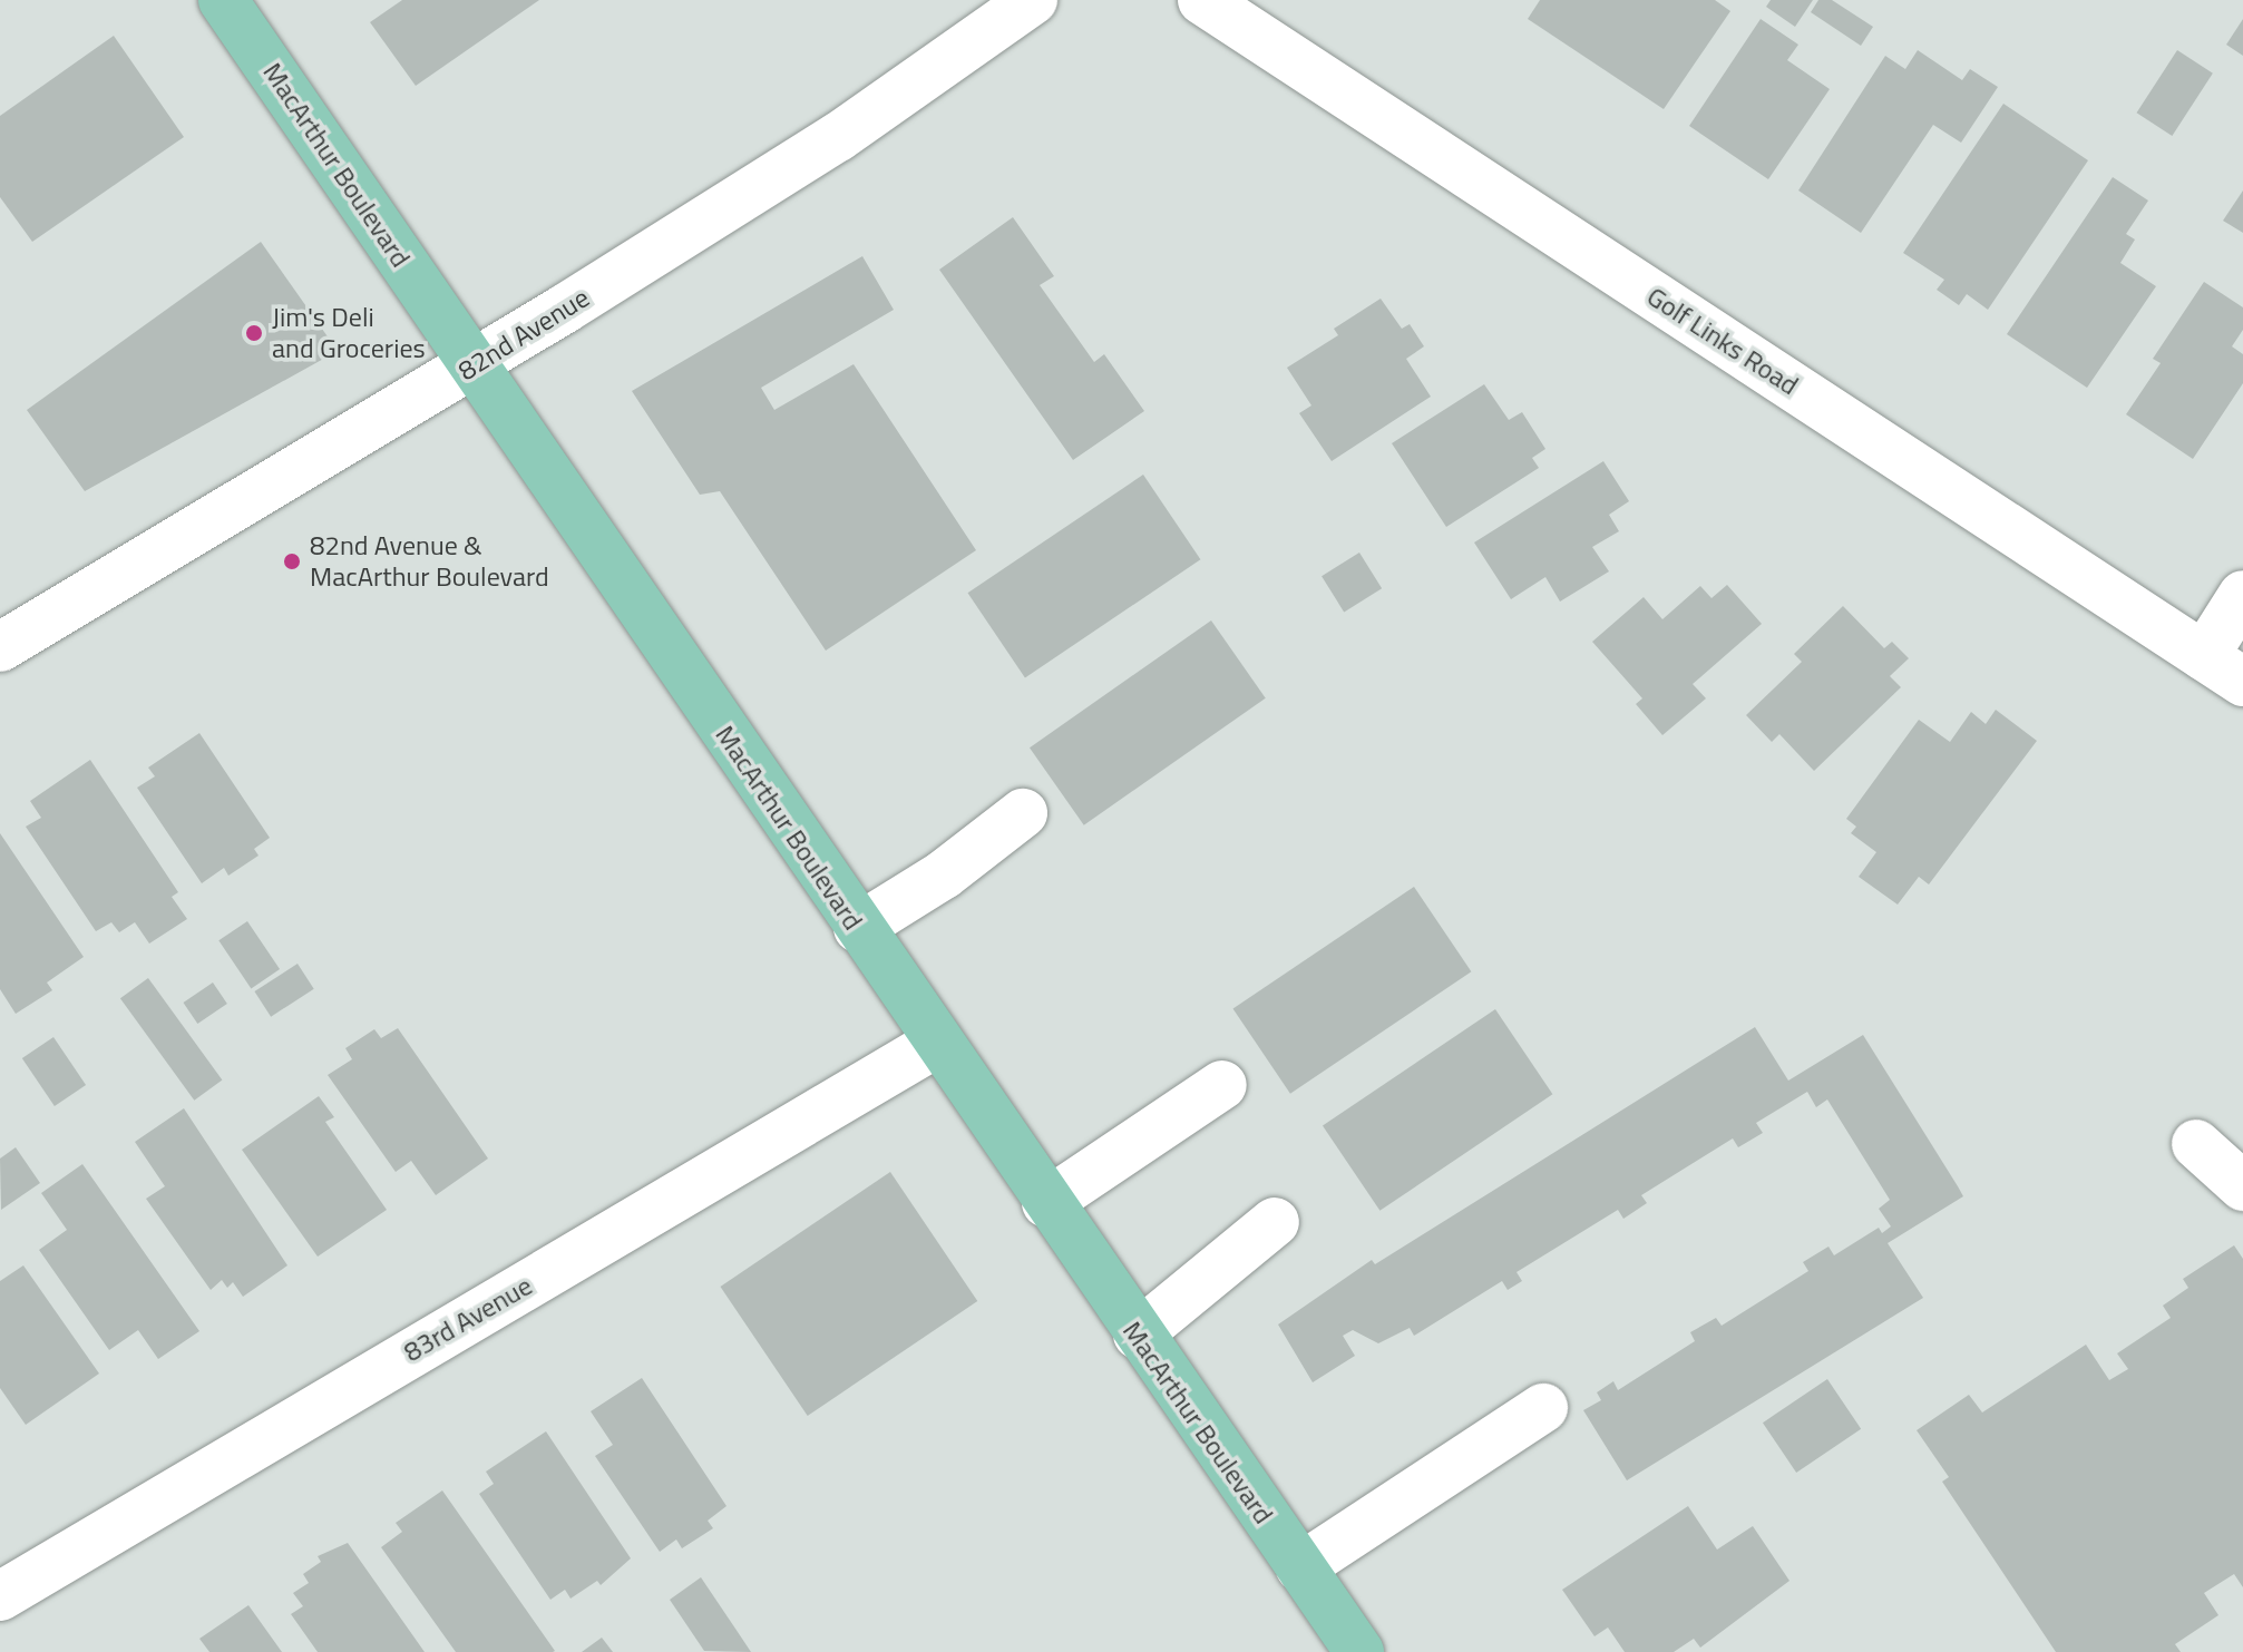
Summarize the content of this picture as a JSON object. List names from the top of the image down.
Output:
{
  "streets": {
    "main road": ["MacArthur Boulevard"],
    "street": ["82nd Avenue", "Golf Links Road", "83rd Avenue"]
  },
  "crossings": [
    ["MacArthur Boulevard", "82nd Avenue"],
    ["MacArthur Boulevard", "83rd Avenue"]
  ],
  "places": ["Jim's Deli and Groceries", "82nd Avenue & MacArthur Boulevard"]
}
